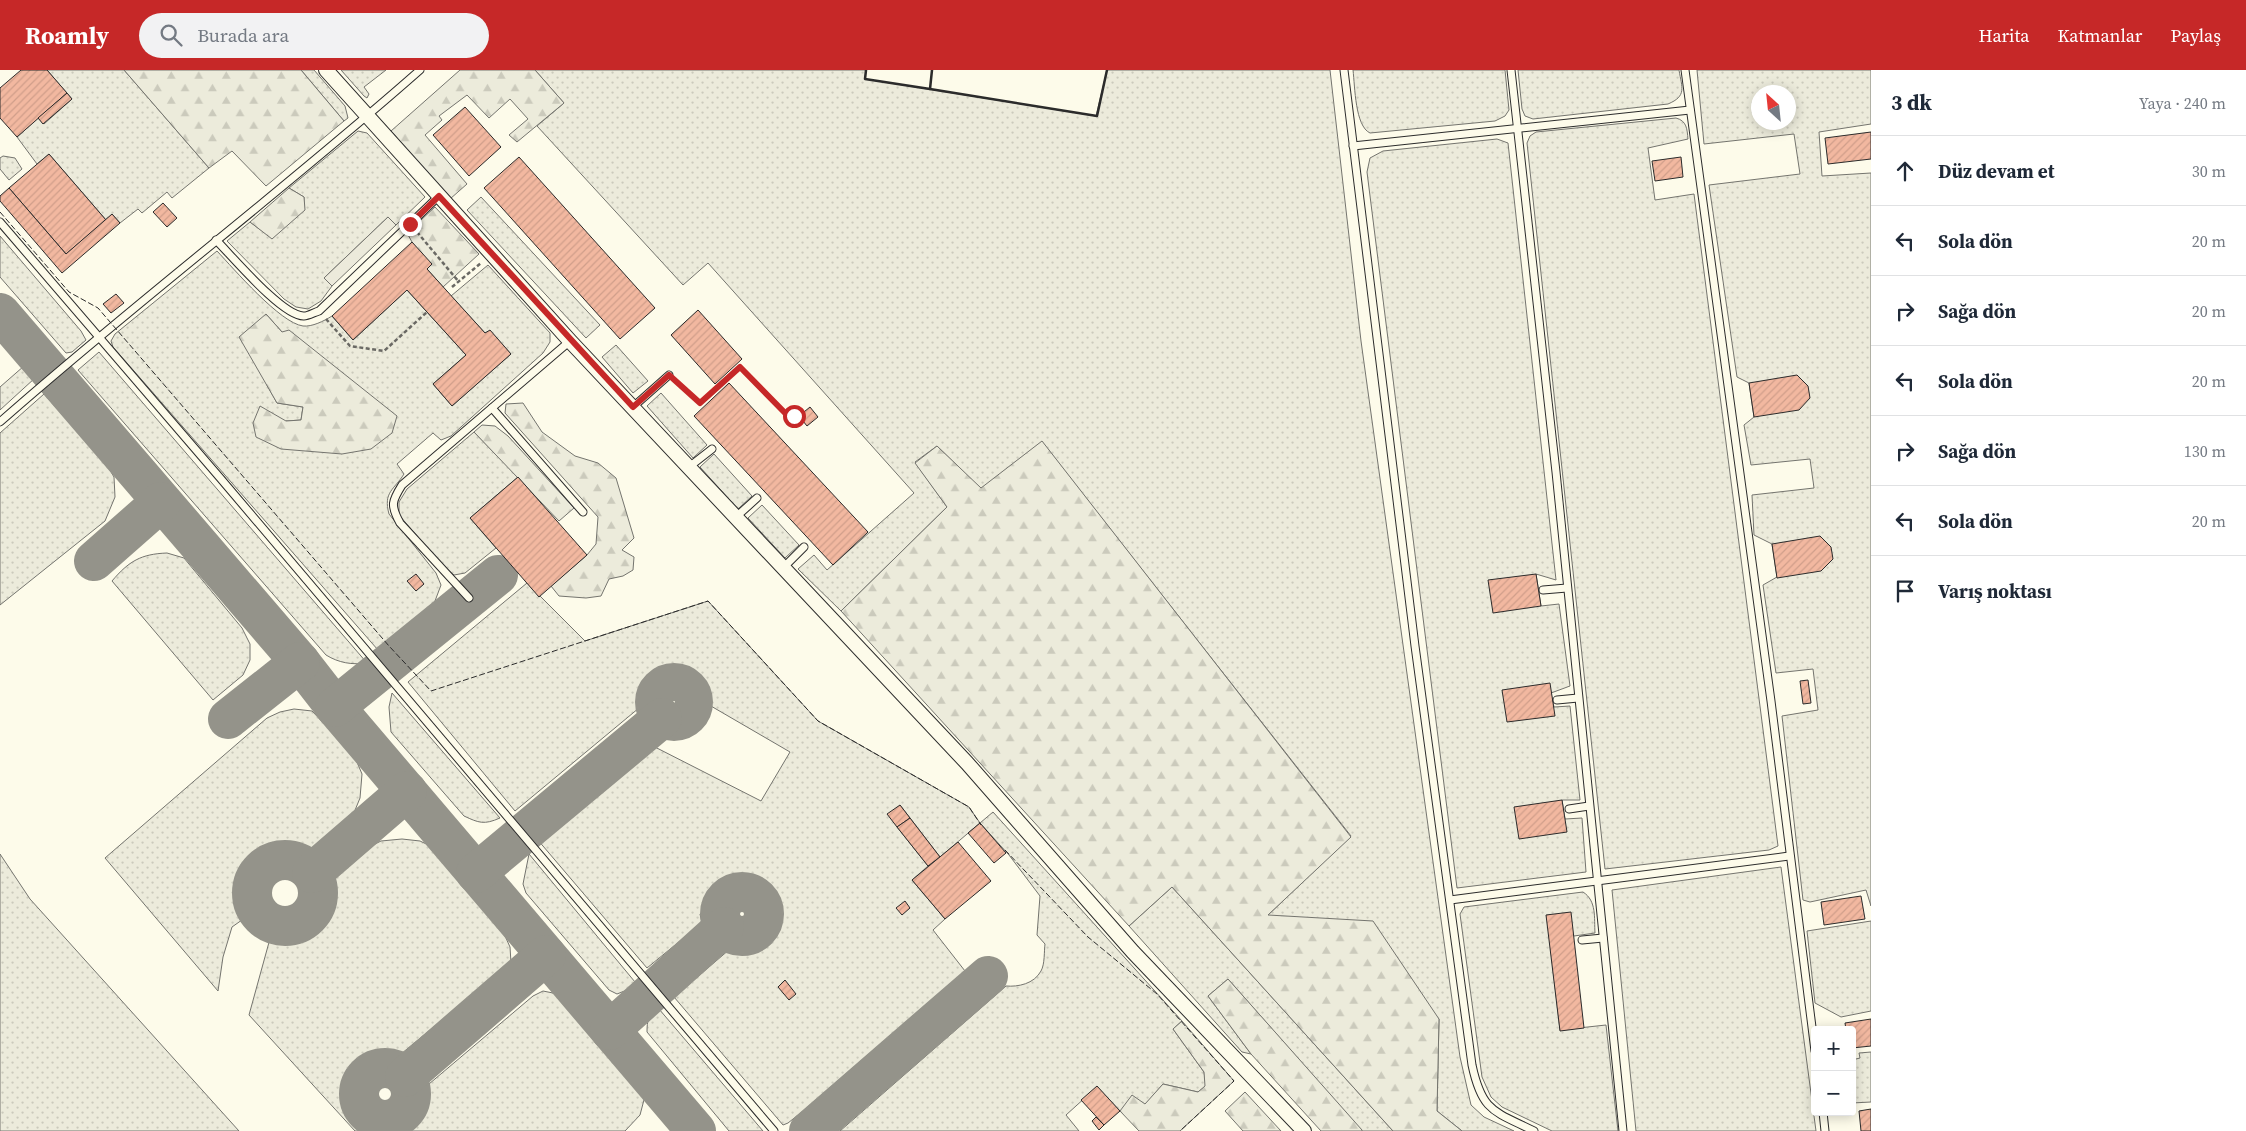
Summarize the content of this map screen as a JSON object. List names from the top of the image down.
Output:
{
  "north": "top left",
  "page": {
    "header": "Roamly",
    "search": "Burada ara",
    "nav": ["Harita", "Katmanlar", "Paylaş"],
    "heading": ["3 dk", "Yaya · 240 m"],
    "list": [
      ["Düz devam et", "30 m"],
      ["Sola dön", "20 m"],
      ["Sağa dön", "20 m"],
      ["Sola dön", "20 m"],
      ["Sağa dön", "130 m"],
      ["Sola dön", "20 m"],
      "Varış noktası"
    ],
    "map_buttons": ["+", "−"]
  }
}
